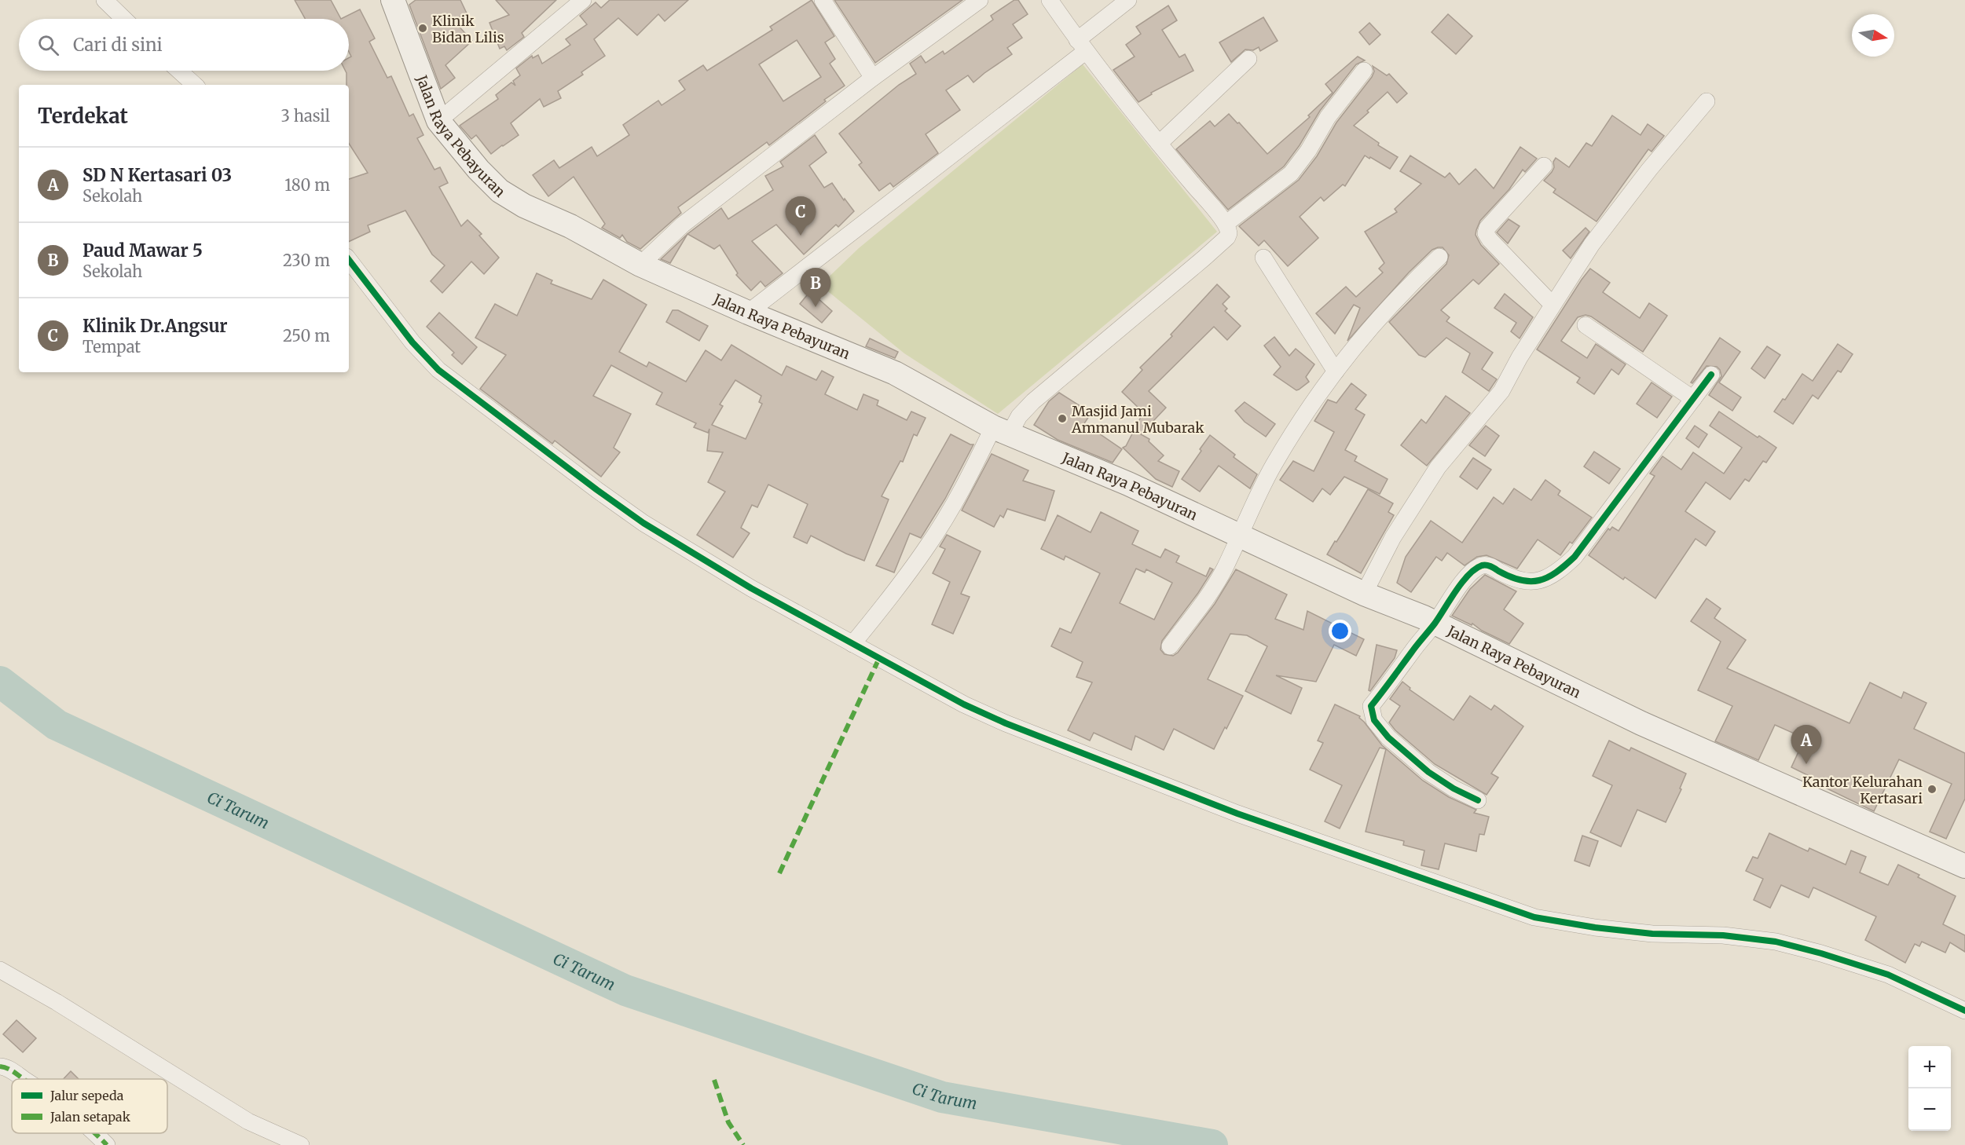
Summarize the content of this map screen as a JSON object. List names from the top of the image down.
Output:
{
  "streets": {
    "main road": ["Jalan Raya Pebayuran"]
  },
  "water": ["Ci Tarum"],
  "places": ["Klinik Bidan Lilis", "Masjid Jami Ammanul Mubarak", "Kantor Kelurahan Kertasari"],
  "legend": ["Jalur sepeda", "Jalan setapak"],
  "north": "right",
  "page": {
    "search": "Cari di sini",
    "heading": ["Terdekat", "3 hasil"],
    "list": [
      {
        "mark": "A",
        "name": "SD N Kertasari 03",
        "note": "Sekolah",
        "value": "180 m"
      },
      {
        "mark": "B",
        "name": "Paud Mawar 5",
        "note": "Sekolah",
        "value": "230 m"
      },
      {
        "mark": "C",
        "name": "Klinik Dr.Angsur",
        "note": "Tempat",
        "value": "250 m"
      }
    ],
    "pins": ["C", "B", "A"],
    "map_buttons": ["+", "−"]
  }
}
